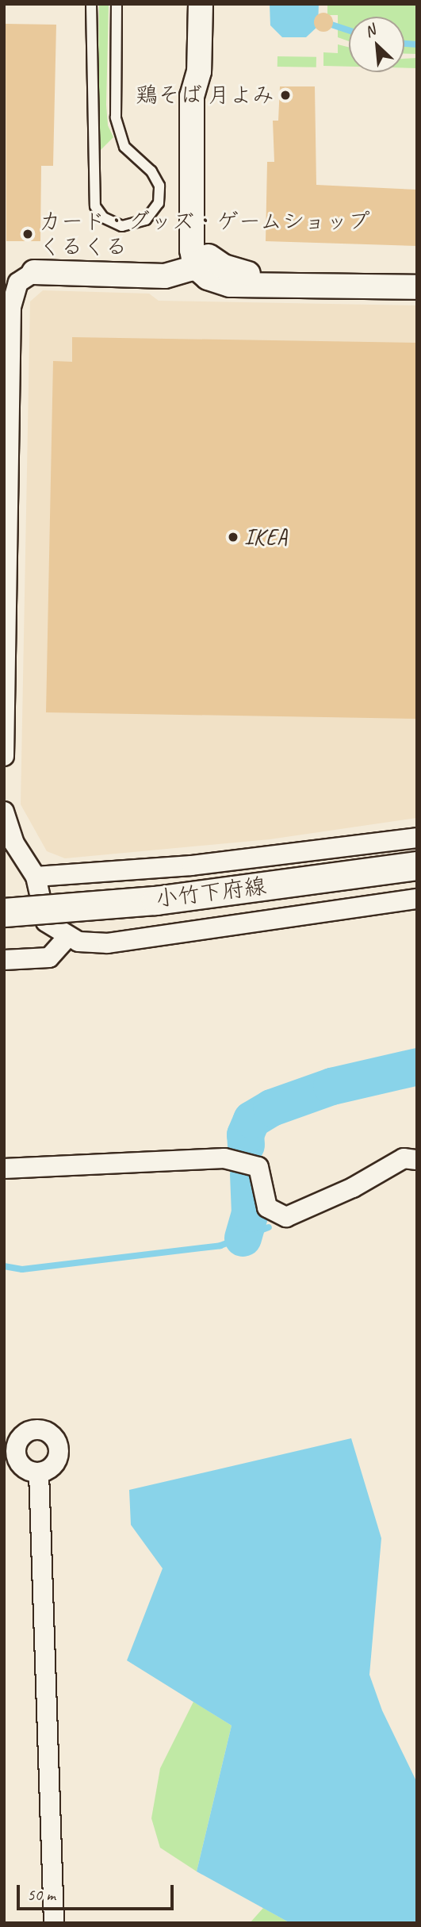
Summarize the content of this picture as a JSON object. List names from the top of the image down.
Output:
{
  "streets": {
    "main road": ["小竹下府線"]
  },
  "places": ["鶏そば 月よみ", "カード・グッズ・ゲームショップ くるくる", "IKEA"],
  "scale_bar": "50 m",
  "north": "top left"
}
